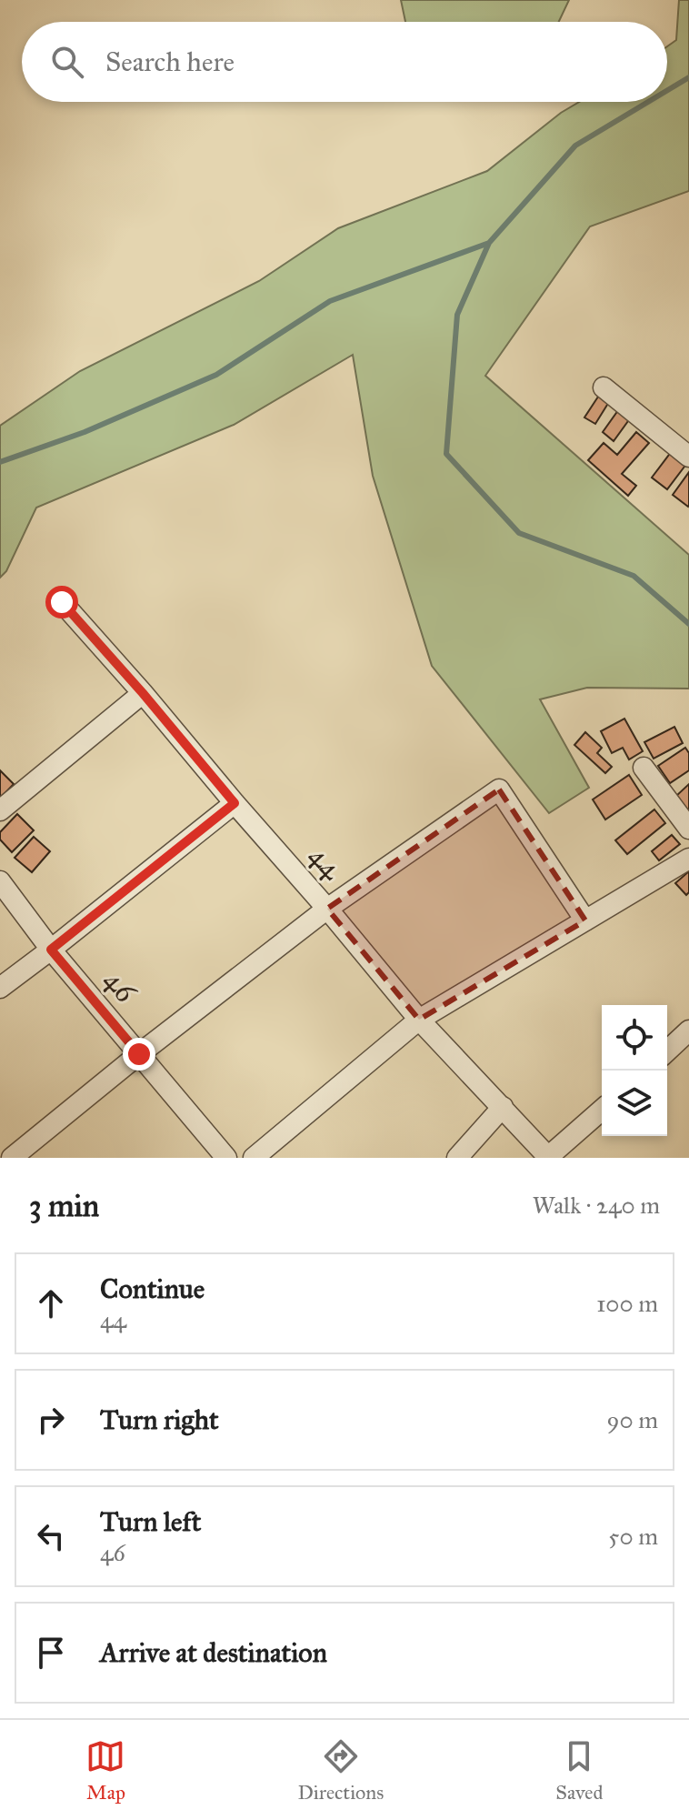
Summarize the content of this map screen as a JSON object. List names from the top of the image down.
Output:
{
  "streets": {
    "street": ["44", "46"]
  },
  "page": {
    "search": "Search here",
    "heading": ["3 min", "Walk · 240 m"],
    "list": [
      ["Continue", "44", "100 m"],
      ["Turn right", "90 m"],
      ["Turn left", "46", "50 m"],
      "Arrive at destination"
    ],
    "nav": ["Map", "Directions", "Saved"]
  }
}
